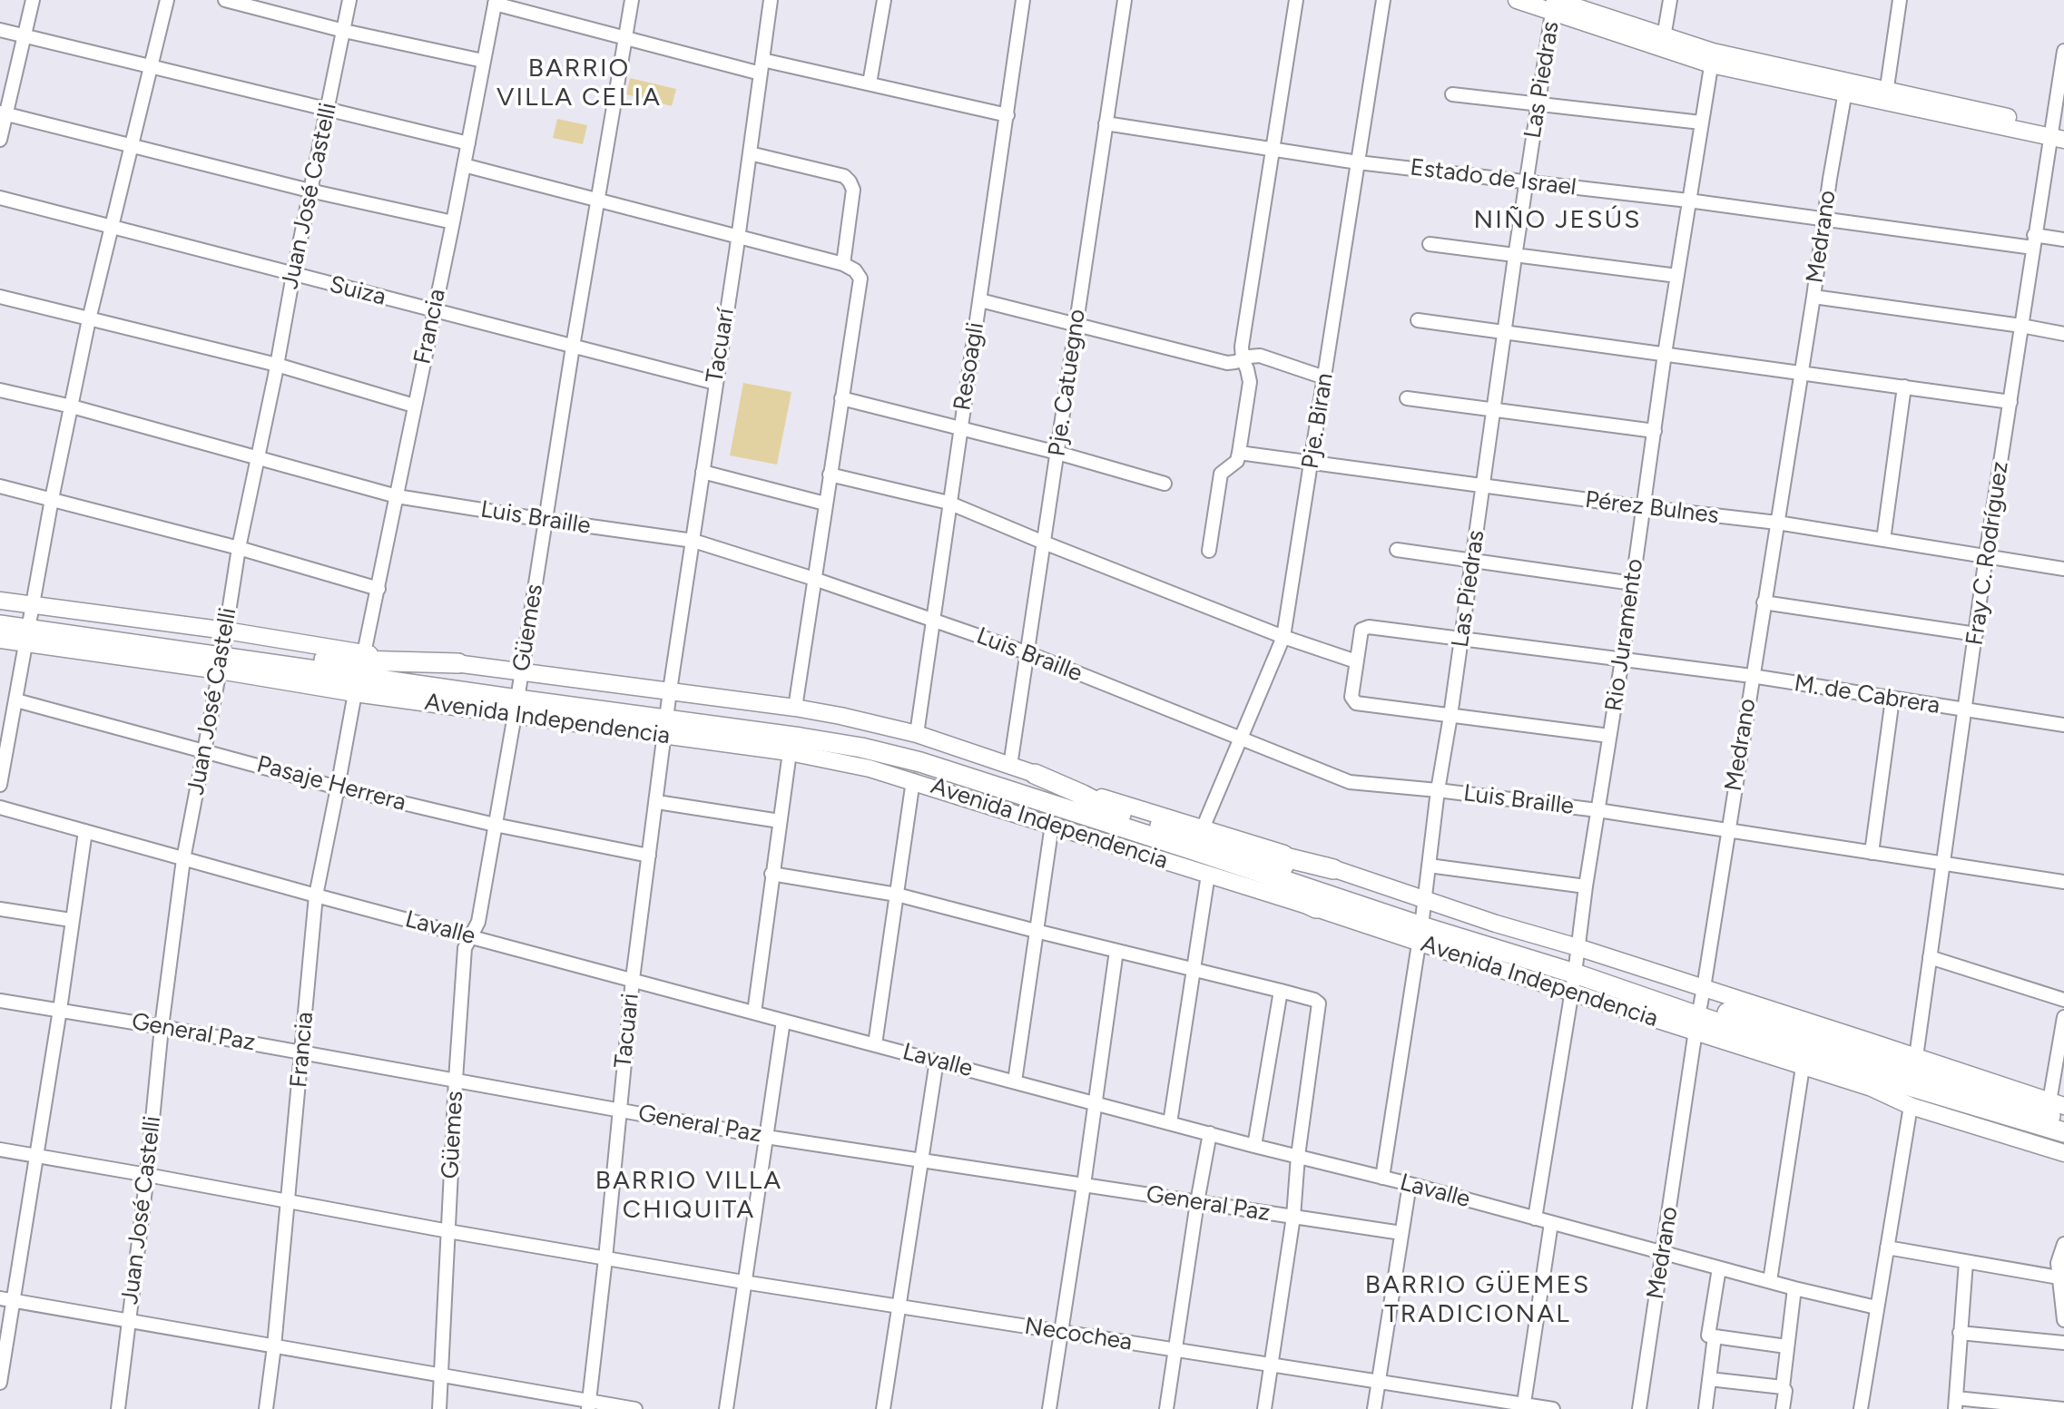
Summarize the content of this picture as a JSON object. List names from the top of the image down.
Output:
{
  "streets": {
    "highway": ["Avenida Independencia"],
    "street": [
      "Las Piedras",
      "Estado de Israel",
      "Juan José Castelli",
      "Medrano",
      "Suiza",
      "Francia",
      "Tacuarí",
      "Resoagli",
      "Pje. Catuegno",
      "Pje. Biran",
      "Pérez Bulnes",
      "Luis Braille",
      "Fray C. Rodríguez",
      "Güemes",
      "Rio Juramento",
      "M. de Cabrera",
      "Pasaje Herrera",
      "Lavalle",
      "Tacuari",
      "General Paz",
      "Necochea"
    ]
  },
  "crossings": [
    ["Las Piedras", "Estado de Israel"],
    ["Las Piedras", "Pérez Bulnes"],
    ["Las Piedras", "Luis Braille"],
    ["Las Piedras", "M. de Cabrera"],
    ["Las Piedras", "Avenida Independencia"],
    ["Las Piedras", "Lavalle"],
    ["Estado de Israel", "Medrano"],
    ["Estado de Israel", "Pje. Catuegno"],
    ["Estado de Israel", "Pje. Biran"],
    ["Estado de Israel", "Fray C. Rodríguez"],
    ["Estado de Israel", "Rio Juramento"],
    ["Juan José Castelli", "Suiza"],
    ["Juan José Castelli", "Luis Braille"],
    ["Juan José Castelli", "Avenida Independencia"],
    ["Juan José Castelli", "Pasaje Herrera"],
    ["Juan José Castelli", "Lavalle"],
    ["Juan José Castelli", "General Paz"],
    ["Medrano", "Pérez Bulnes"],
    ["Medrano", "Luis Braille"],
    ["Medrano", "M. de Cabrera"],
    ["Medrano", "Avenida Independencia"],
    ["Medrano", "Lavalle"],
    ["Suiza", "Francia"],
    ["Suiza", "Tacuarí"],
    ["Suiza", "Güemes"],
    ["Francia", "Luis Braille"],
    ["Francia", "Avenida Independencia"],
    ["Francia", "Pasaje Herrera"],
    ["Francia", "Lavalle"],
    ["Francia", "General Paz"],
    ["Tacuarí", "Luis Braille"],
    ["Tacuarí", "Avenida Independencia"],
    ["Tacuarí", "Tacuari"],
    ["Resoagli", "Luis Braille"],
    ["Resoagli", "Avenida Independencia"],
    ["Pje. Catuegno", "Luis Braille"],
    ["Pje. Catuegno", "Avenida Independencia"],
    ["Pje. Biran", "Pérez Bulnes"],
    ["Pje. Biran", "Luis Braille"],
    ["Pje. Biran", "Avenida Independencia"],
    ["Pérez Bulnes", "Fray C. Rodríguez"],
    ["Pérez Bulnes", "Rio Juramento"],
    ["Luis Braille", "Fray C. Rodríguez"],
    ["Luis Braille", "Güemes"],
    ["Luis Braille", "Rio Juramento"],
    ["Fray C. Rodríguez", "M. de Cabrera"],
    ["Fray C. Rodríguez", "Avenida Independencia"],
    ["Güemes", "Avenida Independencia"],
    ["Güemes", "Pasaje Herrera"],
    ["Güemes", "Lavalle"],
    ["Güemes", "General Paz"],
    ["Güemes", "Necochea"],
    ["Rio Juramento", "M. de Cabrera"],
    ["Rio Juramento", "Avenida Independencia"],
    ["Rio Juramento", "Lavalle"],
    ["Avenida Independencia", "Tacuari"],
    ["Pasaje Herrera", "Tacuari"],
    ["Lavalle", "Tacuari"],
    ["Tacuari", "General Paz"],
    ["Tacuari", "Necochea"]
  ],
  "districts": [
    "BARRIO VILLA CELIA",
    "NIÑO JESÚS",
    "BARRIO VILLA CHIQUITA",
    "BARRIO GÜEMES TRADICIONAL"
  ]
}
